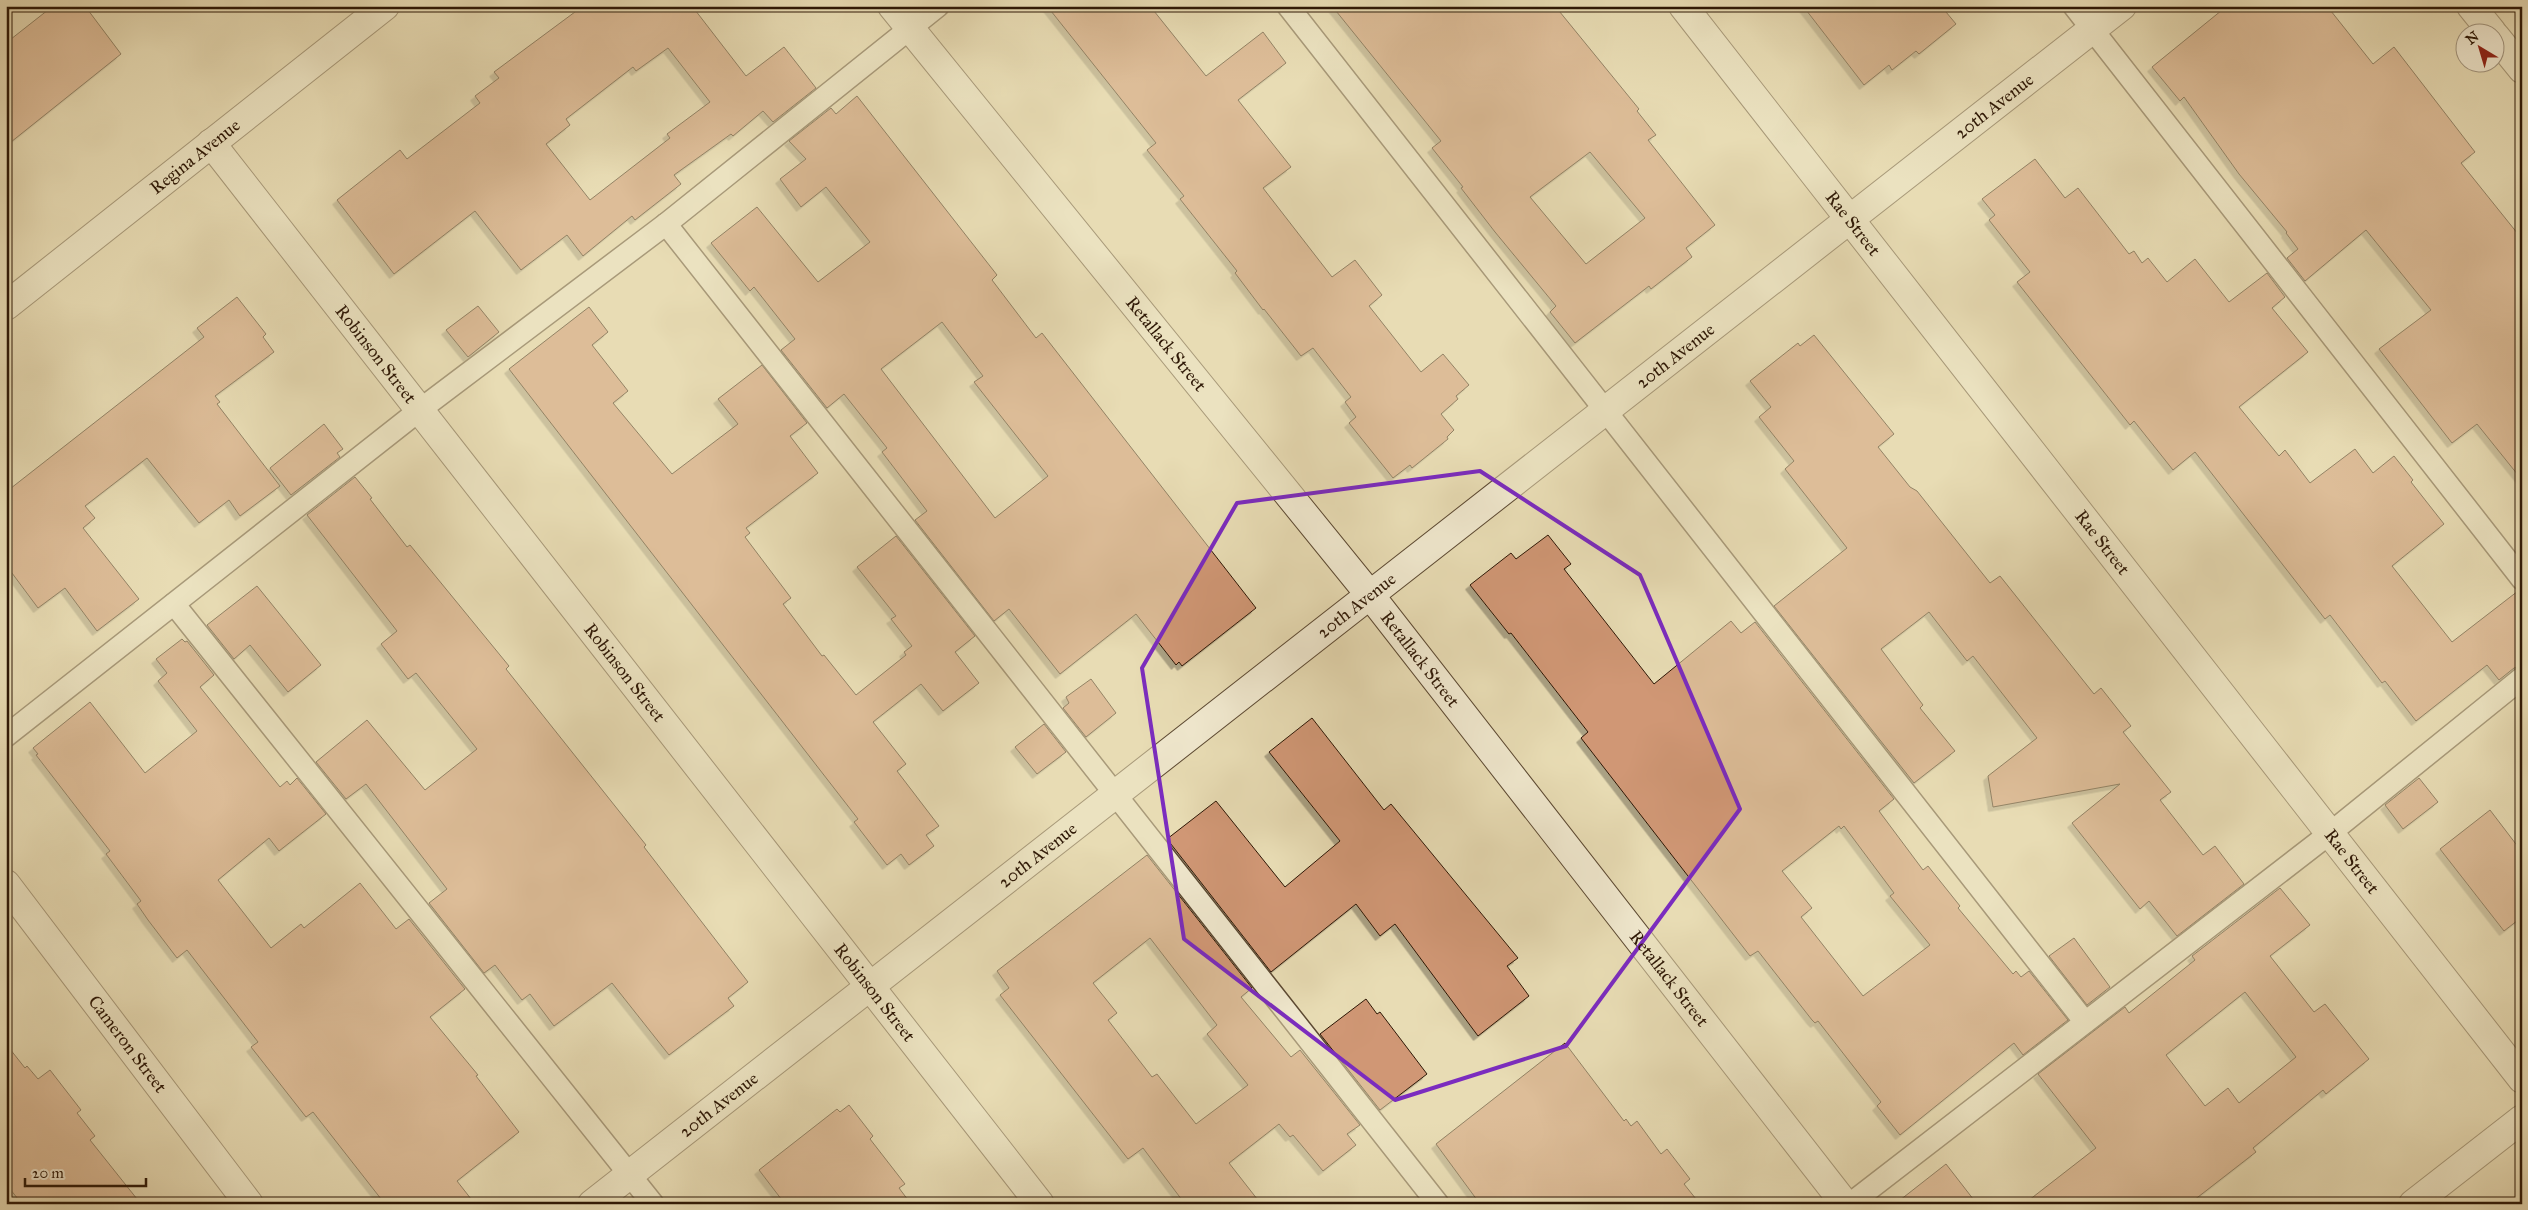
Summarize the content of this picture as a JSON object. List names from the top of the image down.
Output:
{
  "streets": {
    "street": [
      "20th Avenue",
      "Regina Avenue",
      "Rae Street",
      "Retallack Street",
      "Robinson Street",
      "Cameron Street"
    ]
  },
  "crossings": [
    ["20th Avenue", "Rae Street"],
    ["20th Avenue", "Retallack Street"],
    ["20th Avenue", "Robinson Street"],
    ["Regina Avenue", "Robinson Street"]
  ],
  "scale_bar": "20 m",
  "north": "top left"
}
